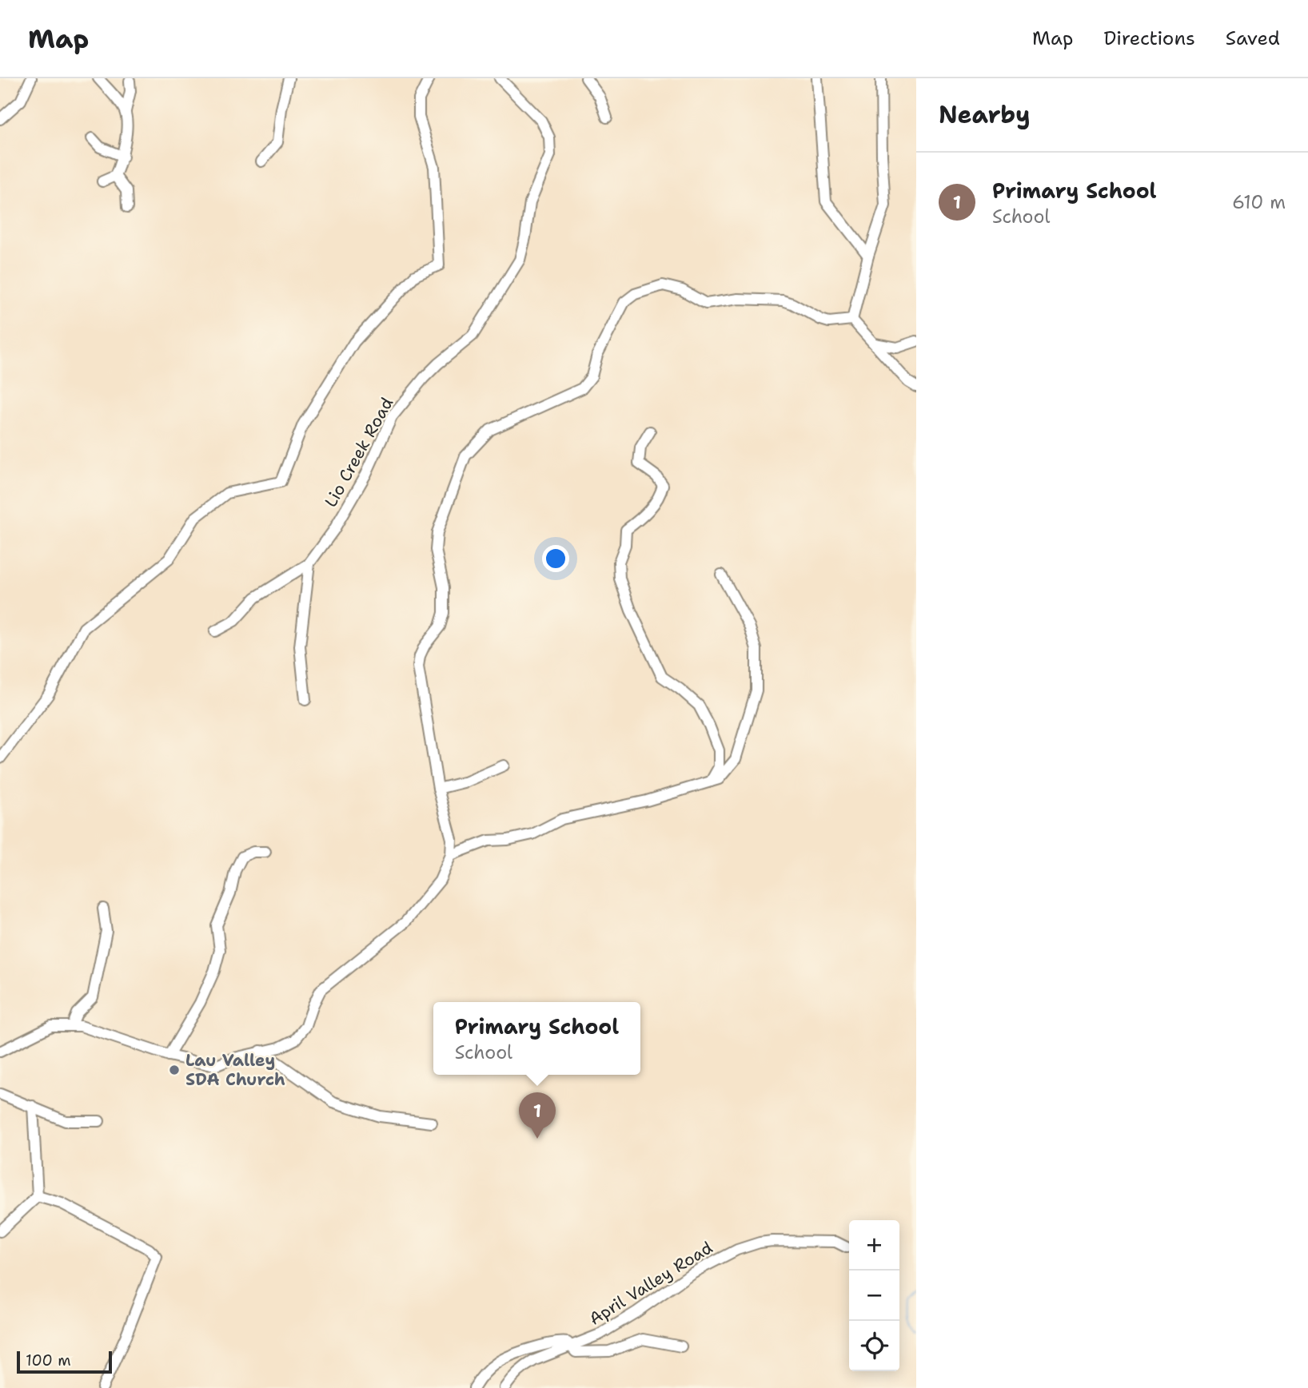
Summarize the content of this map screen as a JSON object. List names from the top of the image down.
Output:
{
  "streets": {
    "street": ["Lio Creek Road", "April Valley Road"]
  },
  "places": ["Lau Valley SDA Church"],
  "scale_bar": "100 m",
  "page": {
    "header": "Map",
    "nav": ["Map", "Directions", "Saved"],
    "heading": "Nearby",
    "list": [
      {
        "mark": "1",
        "name": "Primary School",
        "note": "School",
        "value": "610 m"
      }
    ],
    "popup": ["Primary School", "School"],
    "pins": "1",
    "map_buttons": ["+", "−"],
    "scale": "100 m"
  }
}
